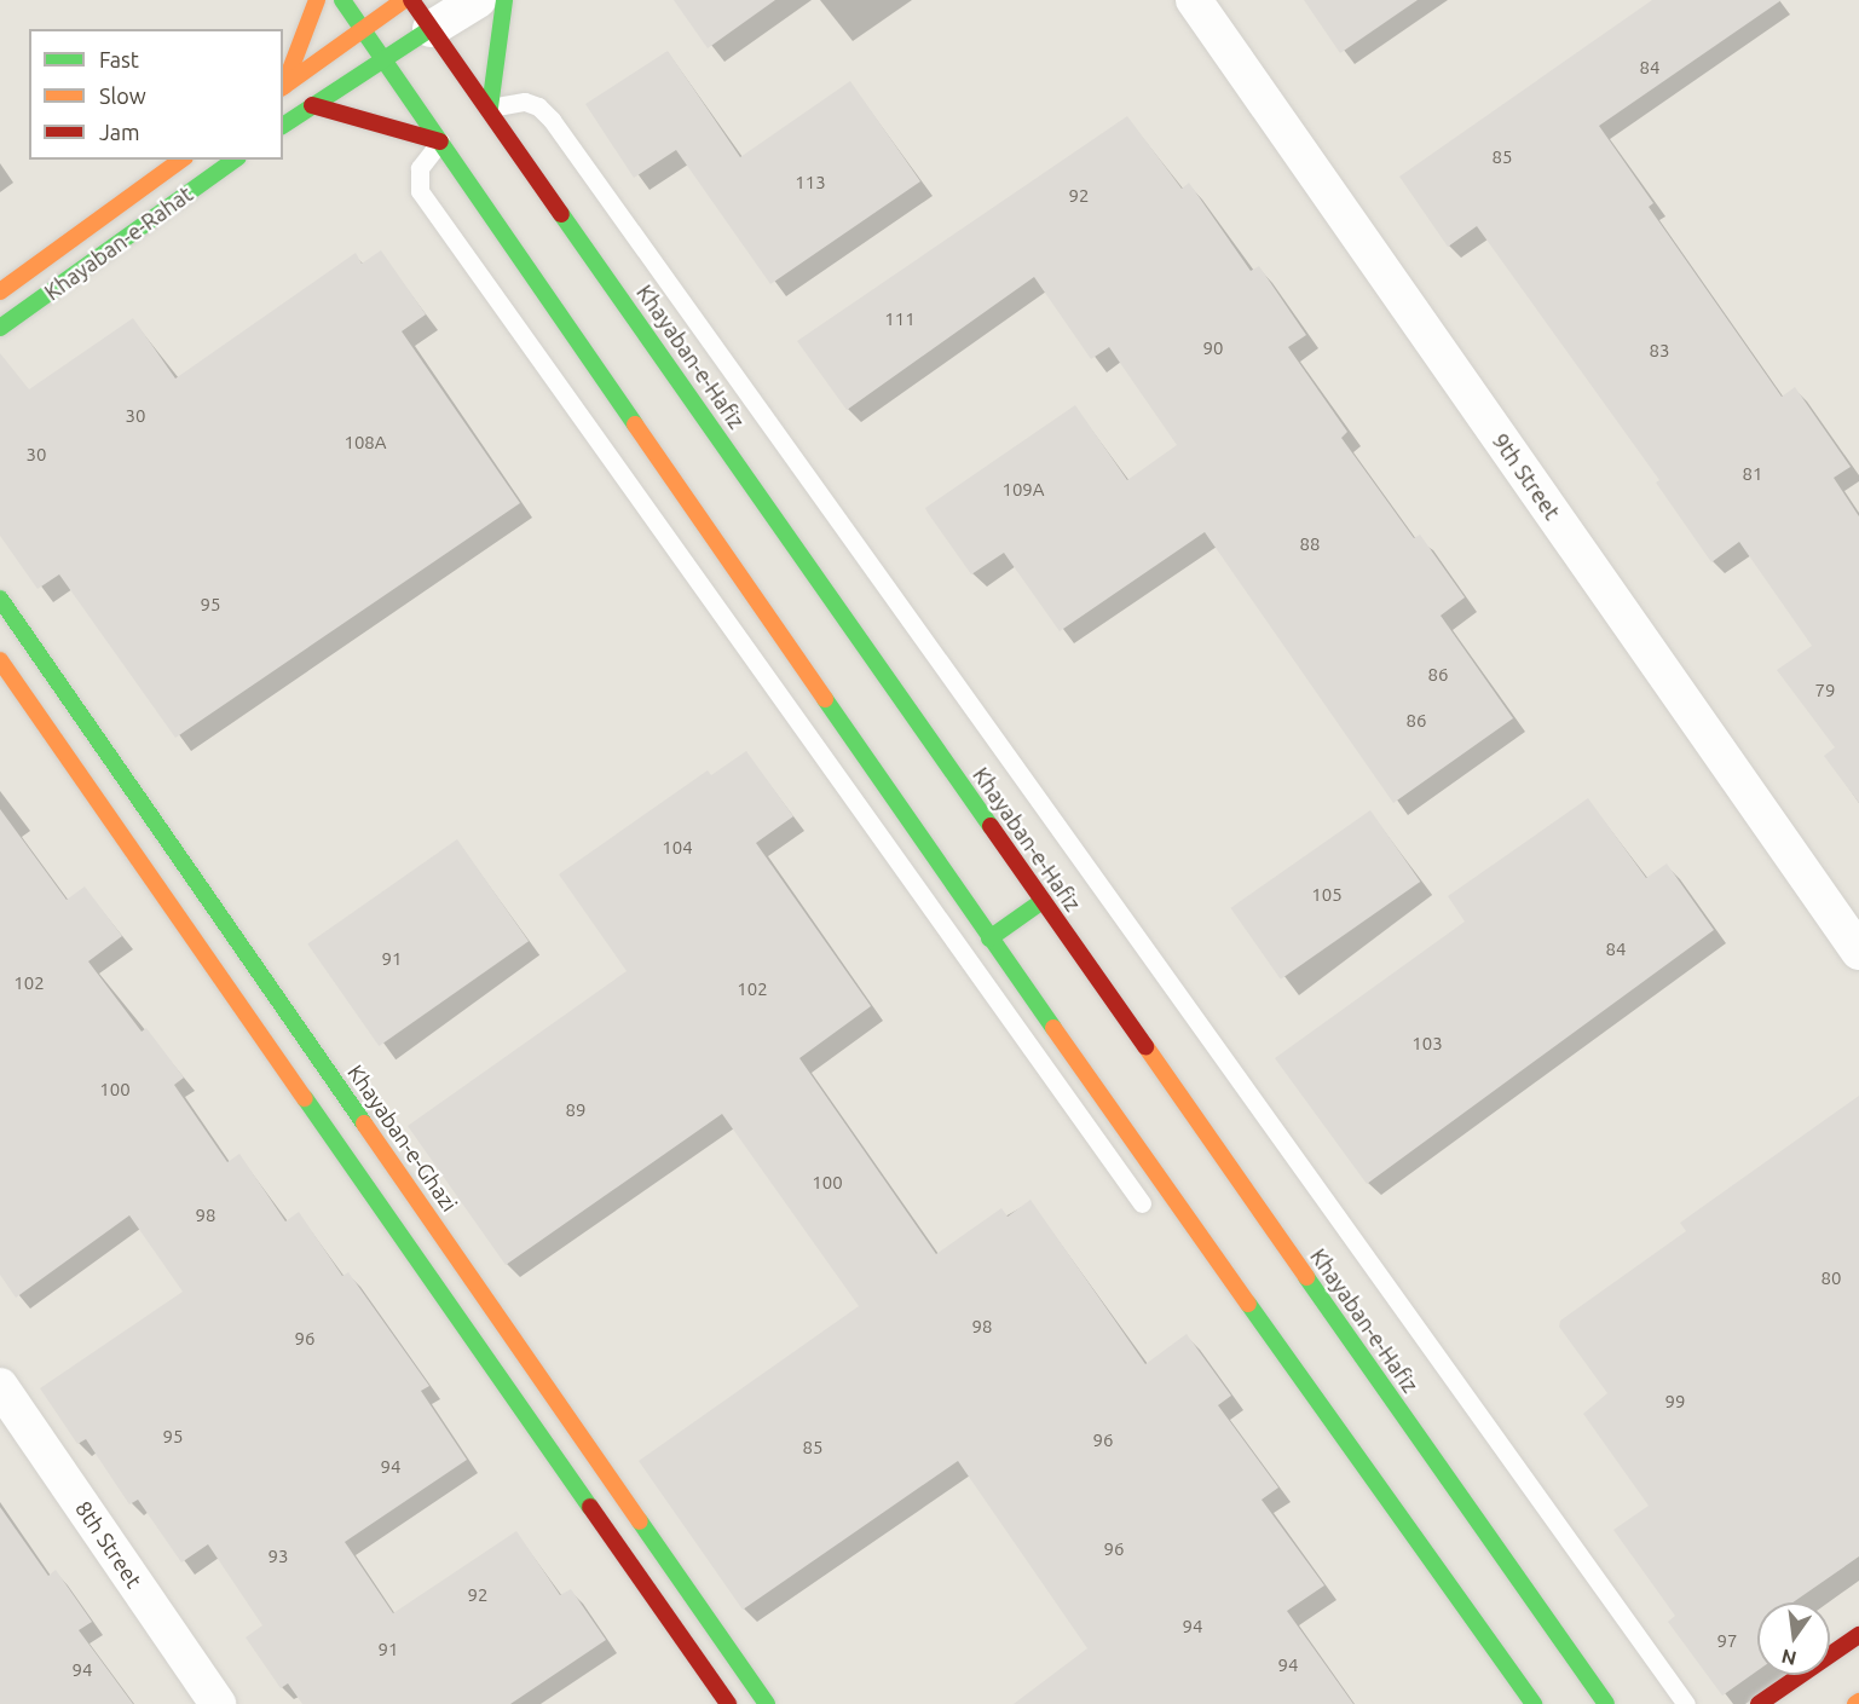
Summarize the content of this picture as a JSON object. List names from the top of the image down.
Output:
{
  "streets": {
    "main road": ["Khayaban-e-Rahat", "Khayaban-e-Hafiz", "Khayaban-e-Ghazi"],
    "street": ["9th Street", "8th Street"]
  },
  "house_numbers": [
    "84",
    "85",
    "113",
    "92",
    "111",
    "90",
    "83",
    "30",
    "108A",
    "30",
    "81",
    "109A",
    "88",
    "95",
    "86",
    "79",
    "86",
    "104",
    "105",
    "84",
    "91",
    "102",
    "102",
    "103",
    "100",
    "89",
    "100",
    "98",
    "80",
    "98",
    "96",
    "99",
    "95",
    "96",
    "85",
    "94",
    "96",
    "93",
    "92",
    "94",
    "97",
    "91",
    "94",
    "94"
  ],
  "legend": ["Fast", "Slow", "Jam"],
  "north": "bottom"
}
